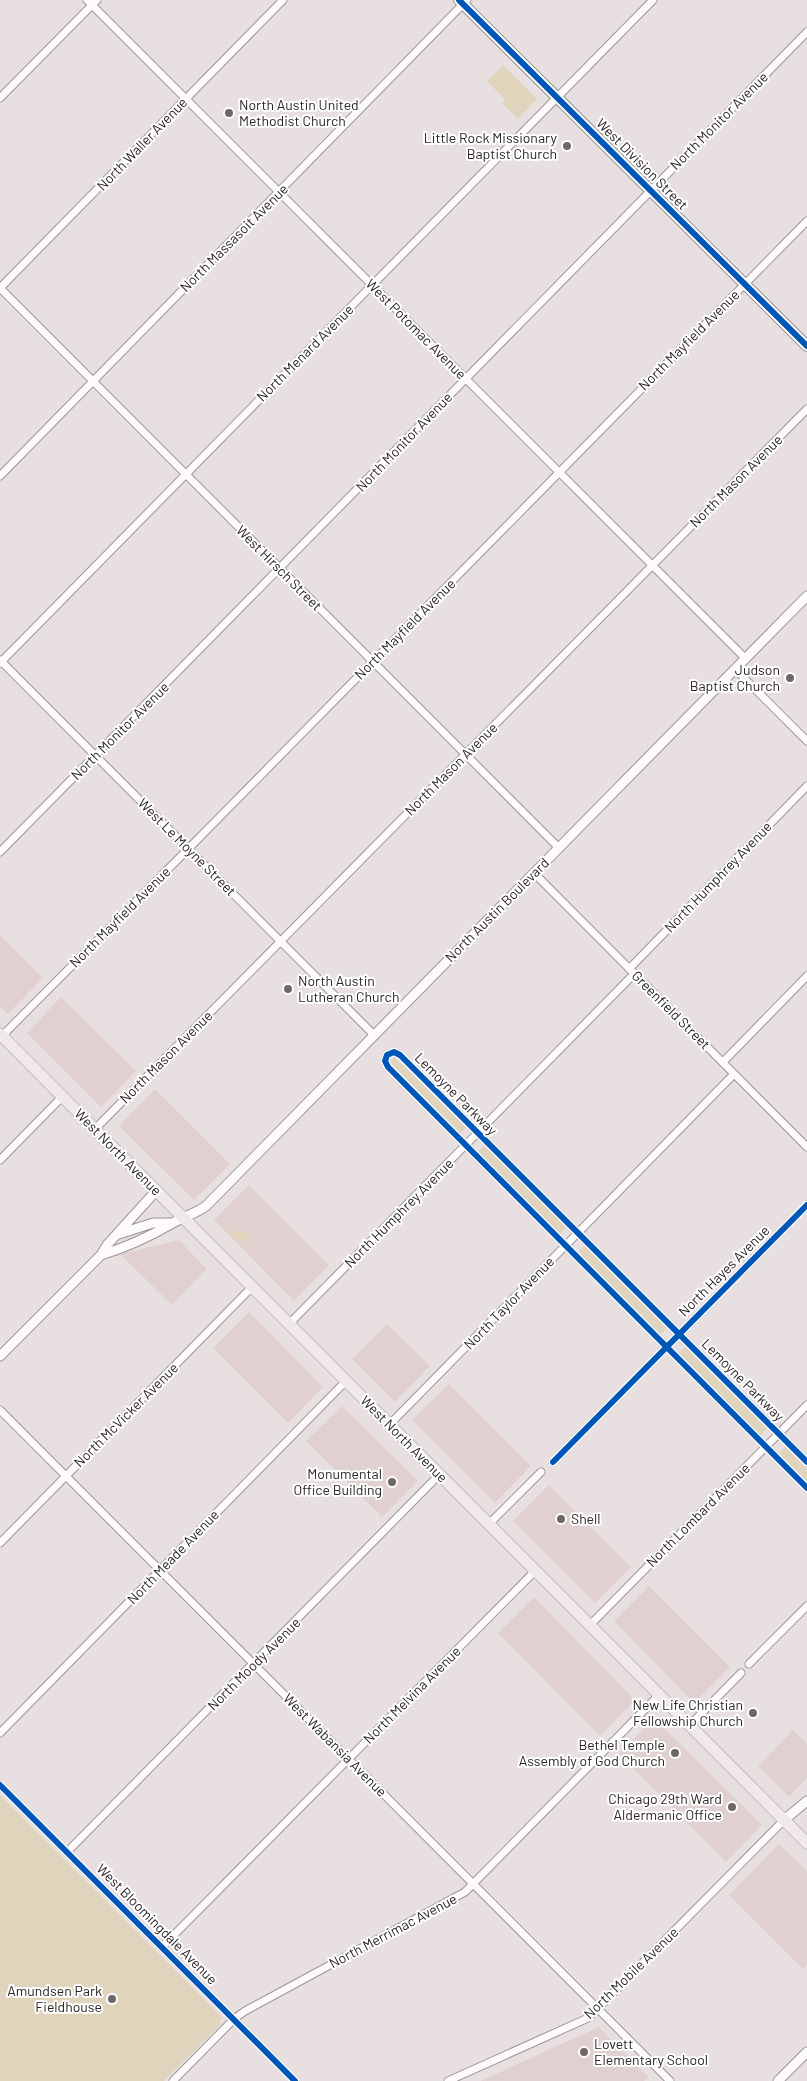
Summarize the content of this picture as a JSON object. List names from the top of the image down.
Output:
{
  "streets": {
    "main road": ["West Division Street", "West North Avenue"],
    "street": [
      "North Monitor Avenue",
      "North Waller Avenue",
      "North Massasoit Avenue",
      "West Potomac Avenue",
      "North Mayfield Avenue",
      "North Menard Avenue",
      "North Mason Avenue",
      "West Hirsch Street",
      "West Le Moyne Street",
      "North Humphrey Avenue",
      "North Austin Boulevard",
      "Greenfield Street",
      "Lemoyne Parkway",
      "North Hayes Avenue",
      "North Taylor Avenue",
      "North McVicker Avenue",
      "North Lombard Avenue",
      "North Meade Avenue",
      "North Moody Avenue",
      "North Melvina Avenue",
      "West Wabansia Avenue",
      "West Bloomingdale Avenue",
      "North Merrimac Avenue",
      "North Mobile Avenue"
    ]
  },
  "crossings": [
    ["North Monitor Avenue", "West Division Street"],
    ["North Monitor Avenue", "West Potomac Avenue"],
    ["North Monitor Avenue", "West Hirsch Street"],
    ["North Monitor Avenue", "West Le Moyne Street"],
    ["North Waller Avenue", "West Potomac Avenue"],
    ["North Waller Avenue", "West Hirsch Street"],
    ["West Division Street", "North Massasoit Avenue"],
    ["West Division Street", "North Mayfield Avenue"],
    ["West Division Street", "North Menard Avenue"],
    ["North Massasoit Avenue", "West Potomac Avenue"],
    ["North Massasoit Avenue", "West Hirsch Street"],
    ["West Potomac Avenue", "North Mayfield Avenue"],
    ["West Potomac Avenue", "North Menard Avenue"],
    ["West Potomac Avenue", "North Mason Avenue"],
    ["West Potomac Avenue", "North Austin Boulevard"],
    ["North Mayfield Avenue", "West Hirsch Street"],
    ["North Mayfield Avenue", "West Le Moyne Street"],
    ["North Mayfield Avenue", "West North Avenue"],
    ["North Menard Avenue", "West Hirsch Street"],
    ["North Menard Avenue", "West Le Moyne Street"],
    ["North Mason Avenue", "West Hirsch Street"],
    ["North Mason Avenue", "West Le Moyne Street"],
    ["North Mason Avenue", "West North Avenue"],
    ["West Hirsch Street", "North Austin Boulevard"],
    ["West Le Moyne Street", "North Austin Boulevard"],
    ["North Humphrey Avenue", "Greenfield Street"],
    ["North Humphrey Avenue", "Lemoyne Parkway"],
    ["North Humphrey Avenue", "West North Avenue"],
    ["North Austin Boulevard", "Greenfield Street"],
    ["North Austin Boulevard", "West North Avenue"],
    ["Greenfield Street", "North Taylor Avenue"],
    ["Lemoyne Parkway", "North Hayes Avenue"],
    ["Lemoyne Parkway", "North Taylor Avenue"],
    ["Lemoyne Parkway", "North Lombard Avenue"],
    ["West North Avenue", "North Taylor Avenue"],
    ["West North Avenue", "North McVicker Avenue"],
    ["West North Avenue", "North Lombard Avenue"],
    ["West North Avenue", "North Meade Avenue"],
    ["West North Avenue", "North Moody Avenue"],
    ["West North Avenue", "North Melvina Avenue"],
    ["West North Avenue", "North Merrimac Avenue"],
    ["West North Avenue", "North Mobile Avenue"],
    ["North McVicker Avenue", "West Wabansia Avenue"],
    ["North Meade Avenue", "West Wabansia Avenue"],
    ["North Moody Avenue", "West Wabansia Avenue"],
    ["North Moody Avenue", "West Bloomingdale Avenue"],
    ["North Melvina Avenue", "West Wabansia Avenue"],
    ["North Melvina Avenue", "West Bloomingdale Avenue"],
    ["West Wabansia Avenue", "North Merrimac Avenue"],
    ["West Wabansia Avenue", "North Mobile Avenue"],
    ["West Bloomingdale Avenue", "North Merrimac Avenue"]
  ],
  "places": [
    "North Austin United Methodist Church",
    "Little Rock Missionary Baptist Church",
    "Judson Baptist Church",
    "North Austin Lutheran Church",
    "Monumental Office Building",
    "Shell",
    "New Life Christian Fellowship Church",
    "Bethel Temple Assembly of God Church",
    "Chicago 29th Ward Aldermanic Office",
    "Amundsen Park Fieldhouse",
    "Lovett Elementary School"
  ]
}
